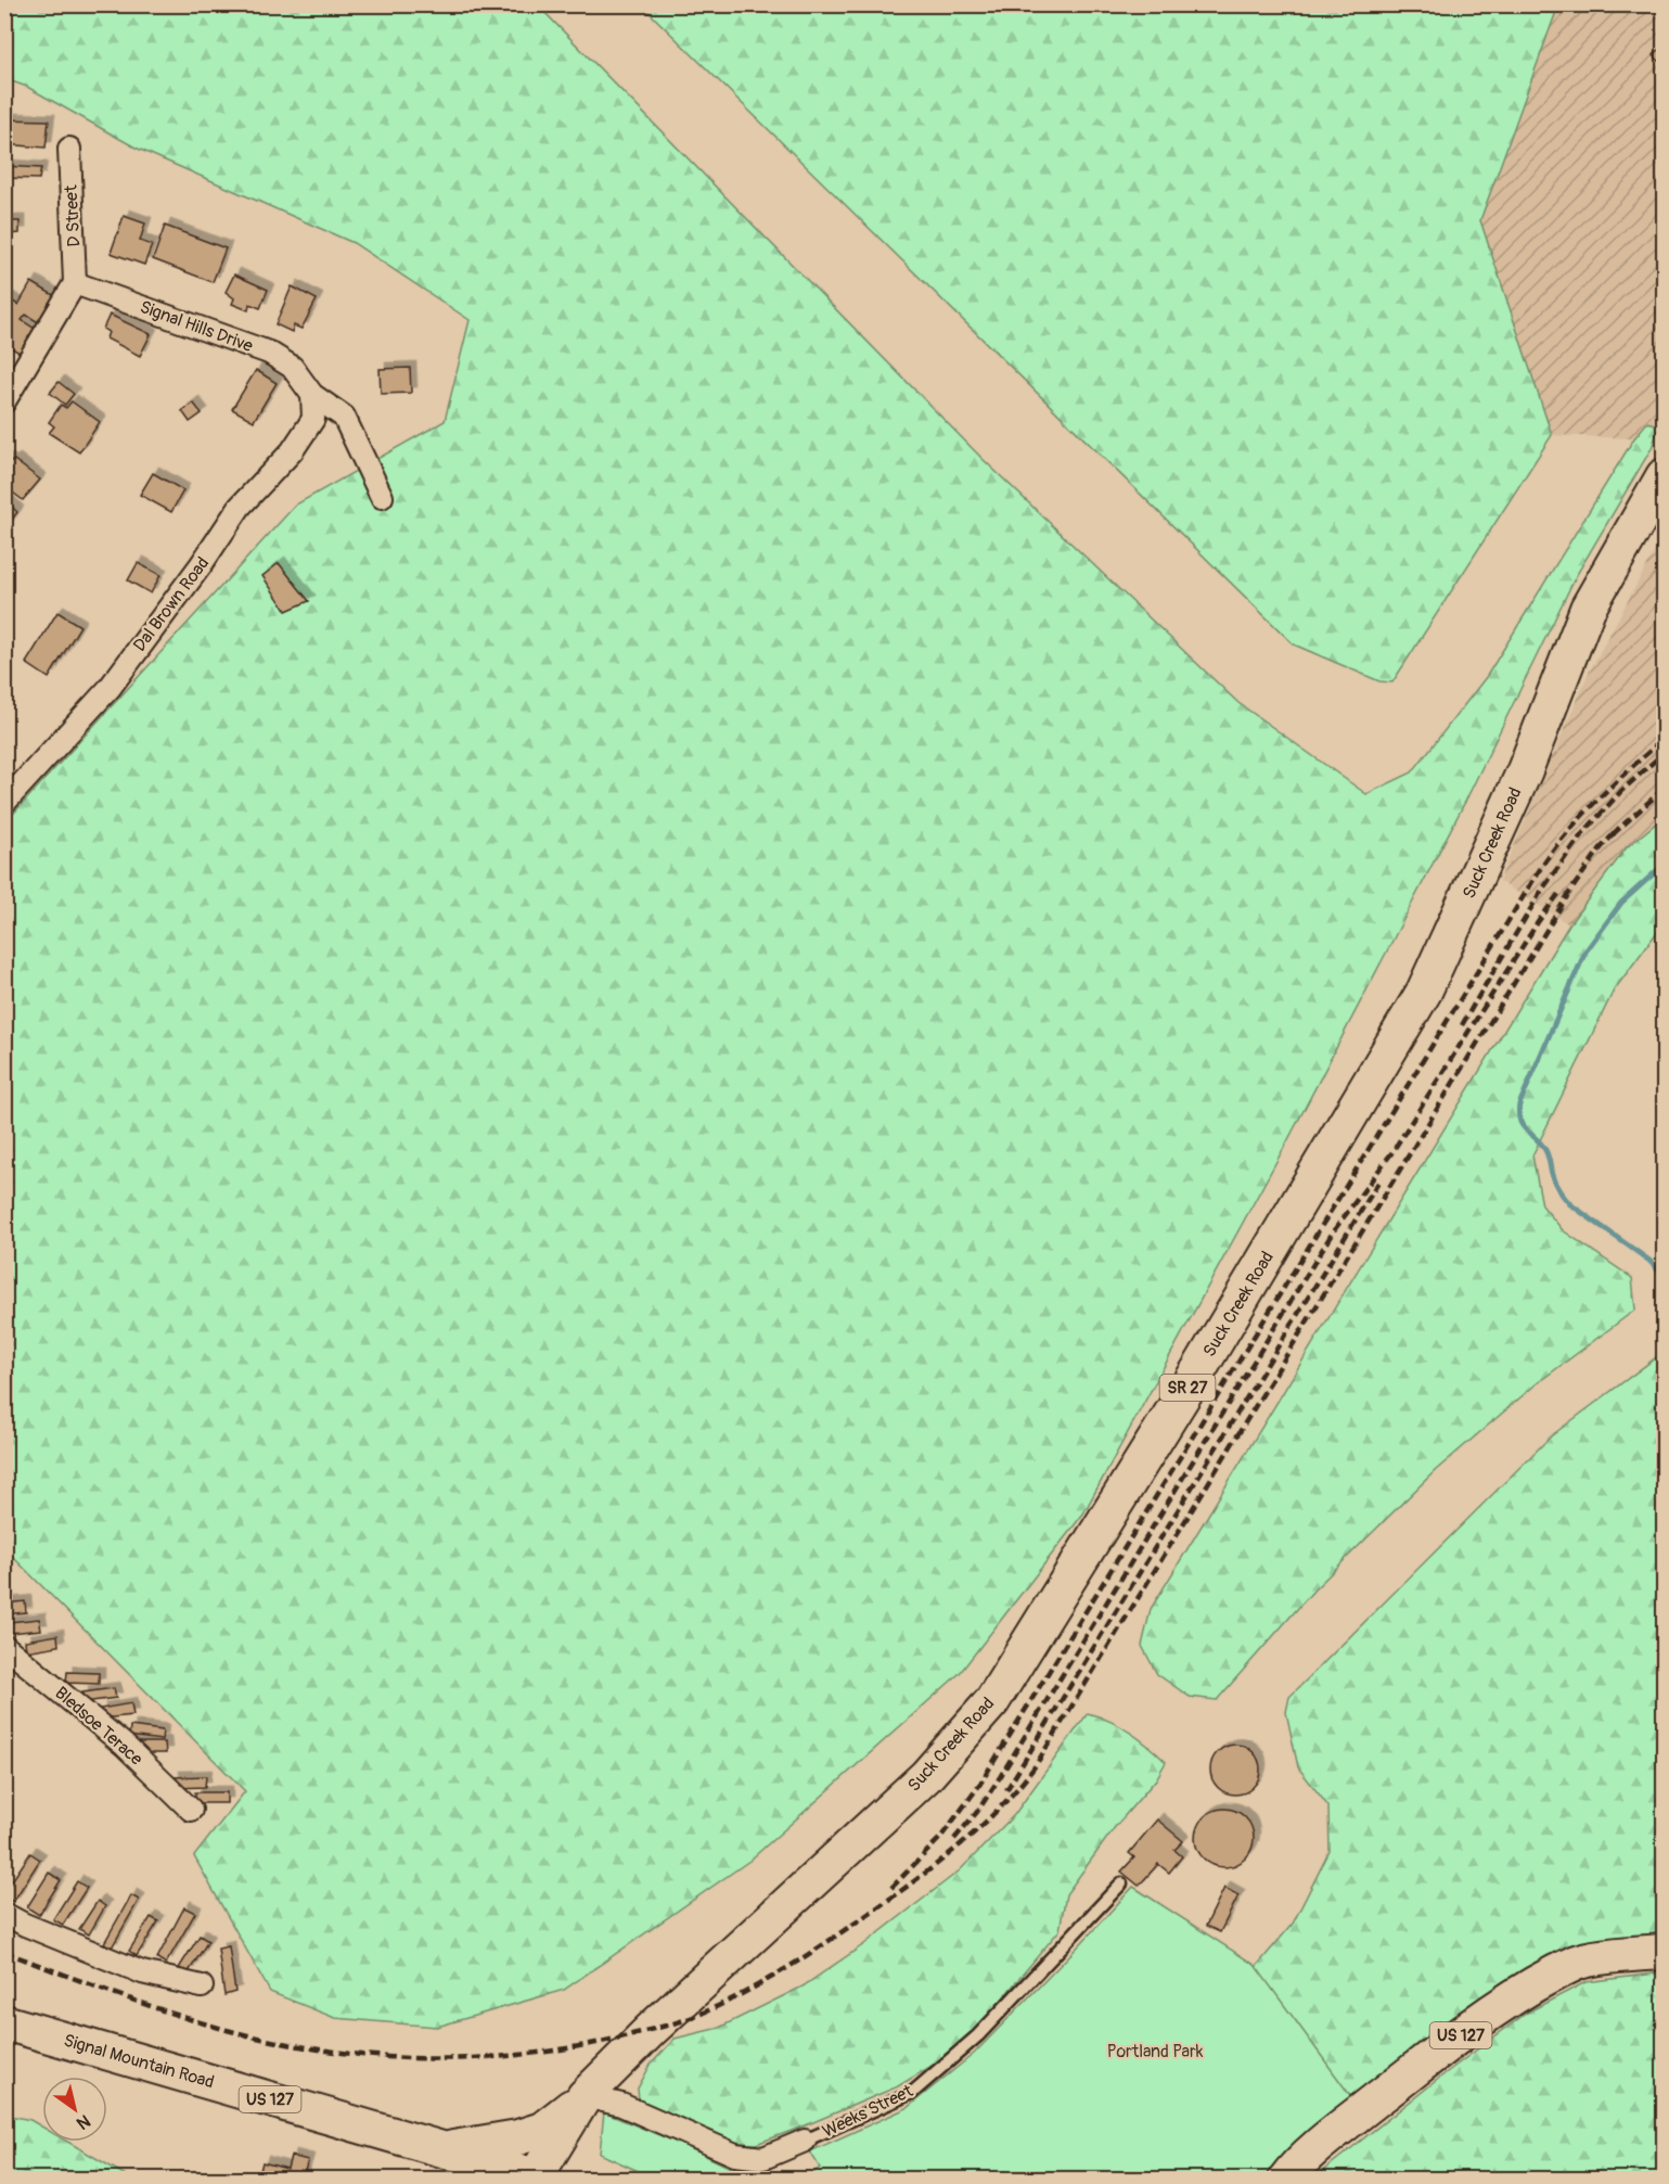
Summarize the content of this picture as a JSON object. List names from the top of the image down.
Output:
{
  "streets": {
    "main road": [
      "Suck Creek Road",
      "SR 27",
      "US 127",
      "Signal Mountain Road"
    ],
    "street": [
      "D Street",
      "Signal Hills Drive",
      "Dal Brown Road",
      "Bledsoe Terace",
      "Weeks Street"
    ]
  },
  "crossings": [
    ["D Street", "Signal Hills Drive"],
    ["Signal Hills Drive", "Dal Brown Road"],
    ["Suck Creek Road", "Signal Mountain Road"],
    ["Suck Creek Road", "Weeks Street"]
  ],
  "parks": ["Portland Park"],
  "north": "bottom right"
}
